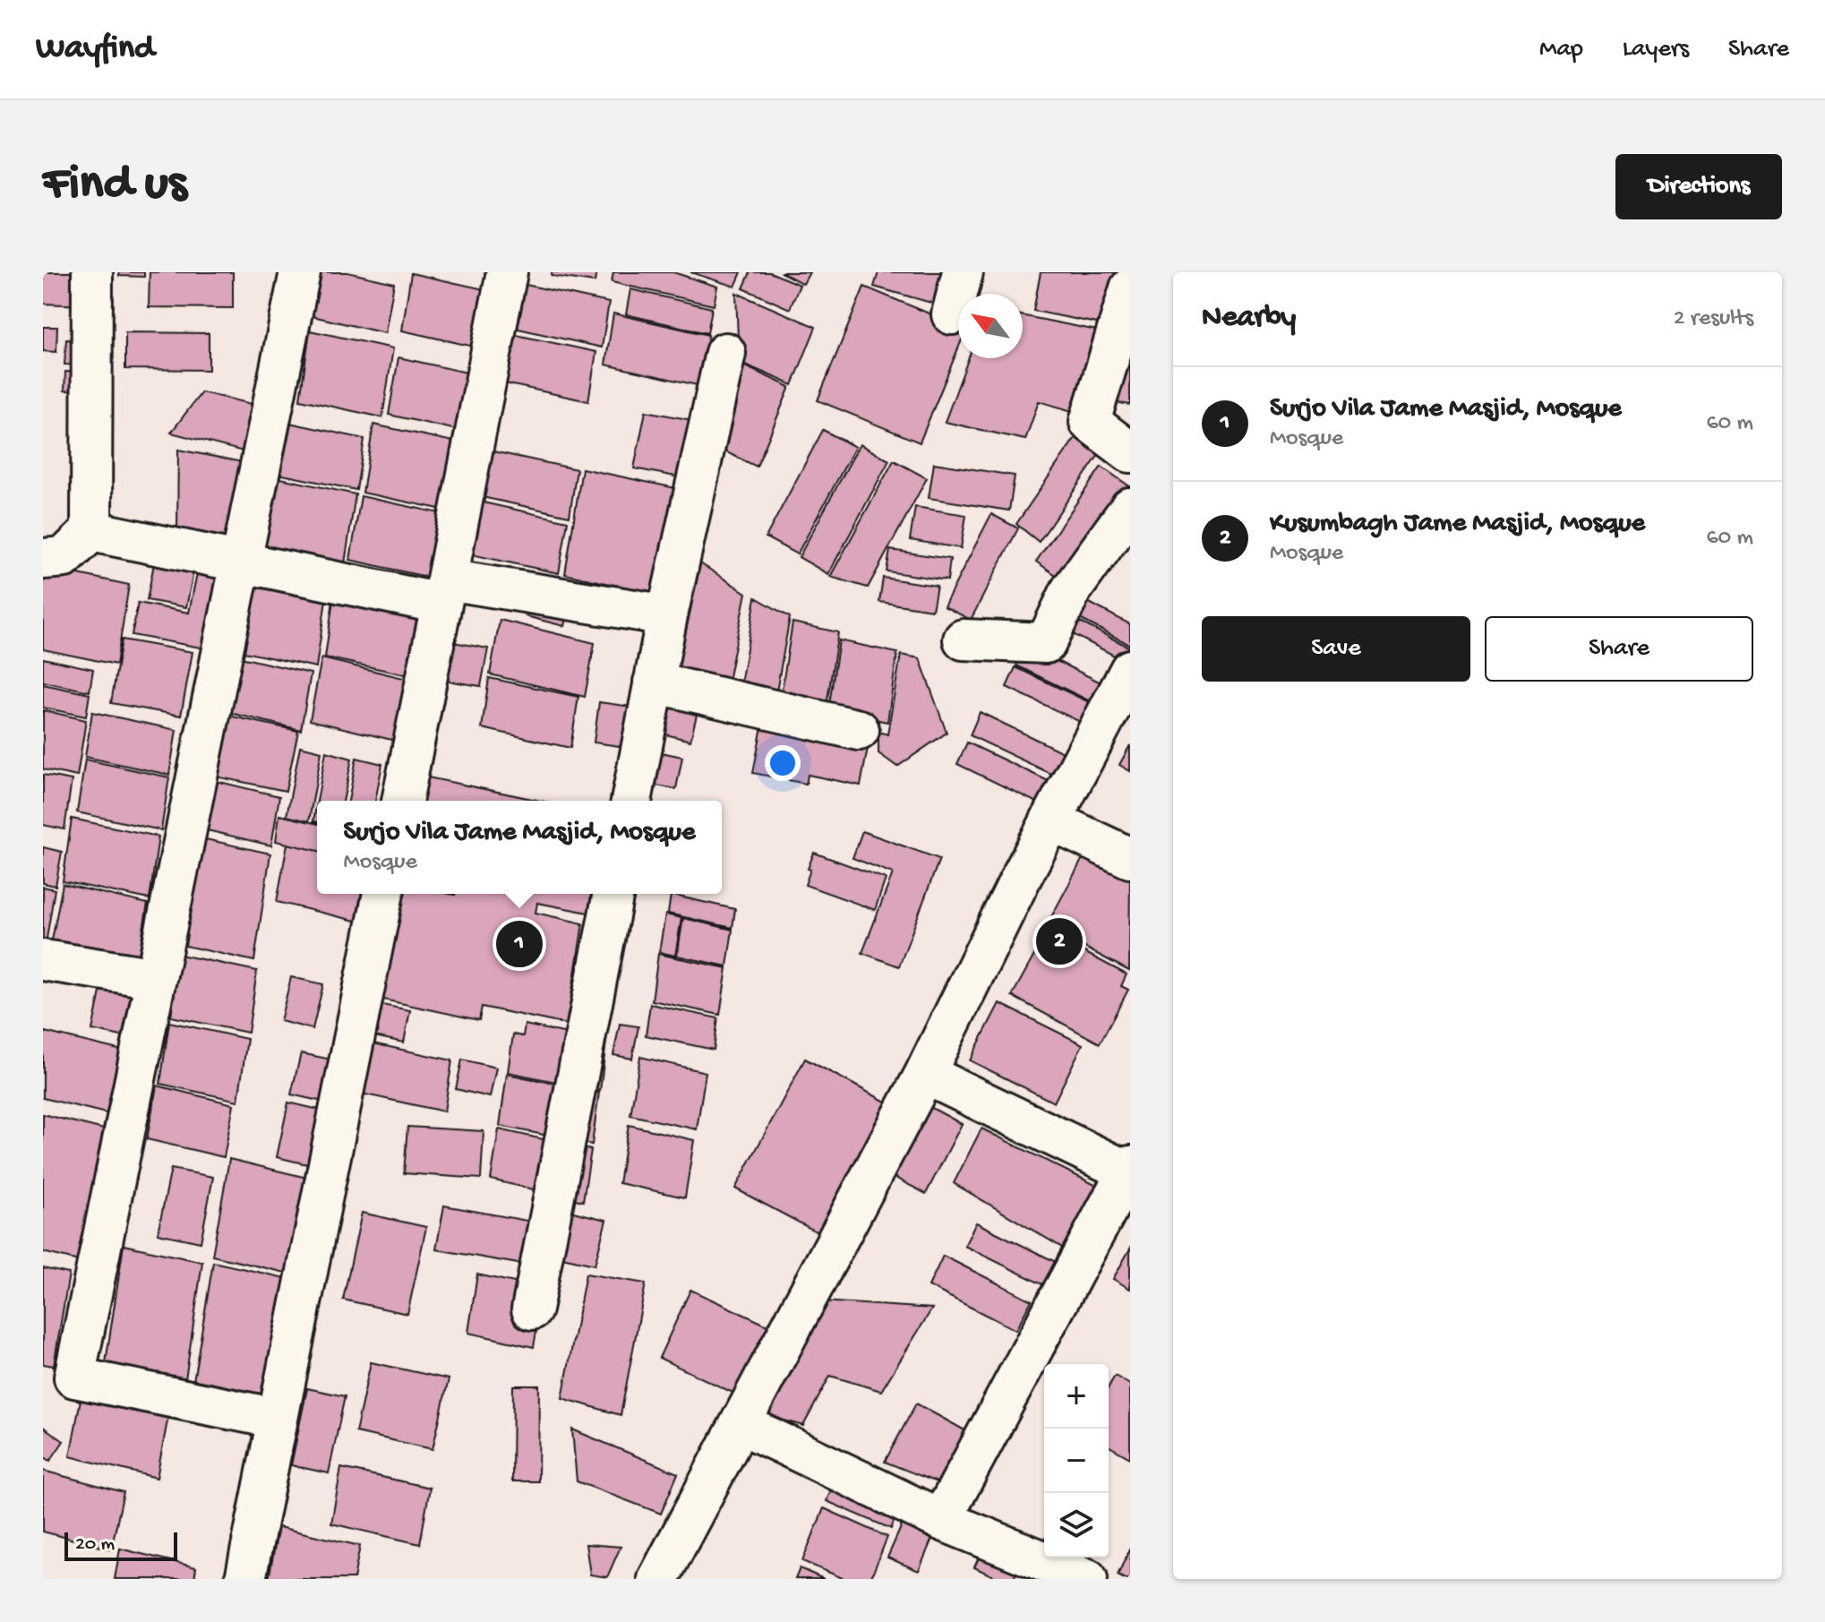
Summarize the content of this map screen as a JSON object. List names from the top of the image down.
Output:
{
  "scale_bar": "20 m",
  "north": "top left",
  "page": {
    "header": "Wayfind",
    "nav": ["Map", "Layers", "Share"],
    "buttons": [
      "Directions",
      ["Save", "Share"]
    ],
    "title": "Find us",
    "heading": ["Nearby", "2 results"],
    "list": [
      {
        "mark": "1",
        "name": "Surjo Vila Jame Masjid, Mosque",
        "note": "Mosque",
        "value": "60 m"
      },
      {
        "mark": "2",
        "name": "Kusumbagh Jame Masjid, Mosque",
        "note": "Mosque",
        "value": "60 m"
      }
    ],
    "popup": ["Surjo Vila Jame Masjid, Mosque", "Mosque"],
    "pins": ["2", "1"],
    "map_buttons": ["+", "−"],
    "scale": "20 m"
  }
}
